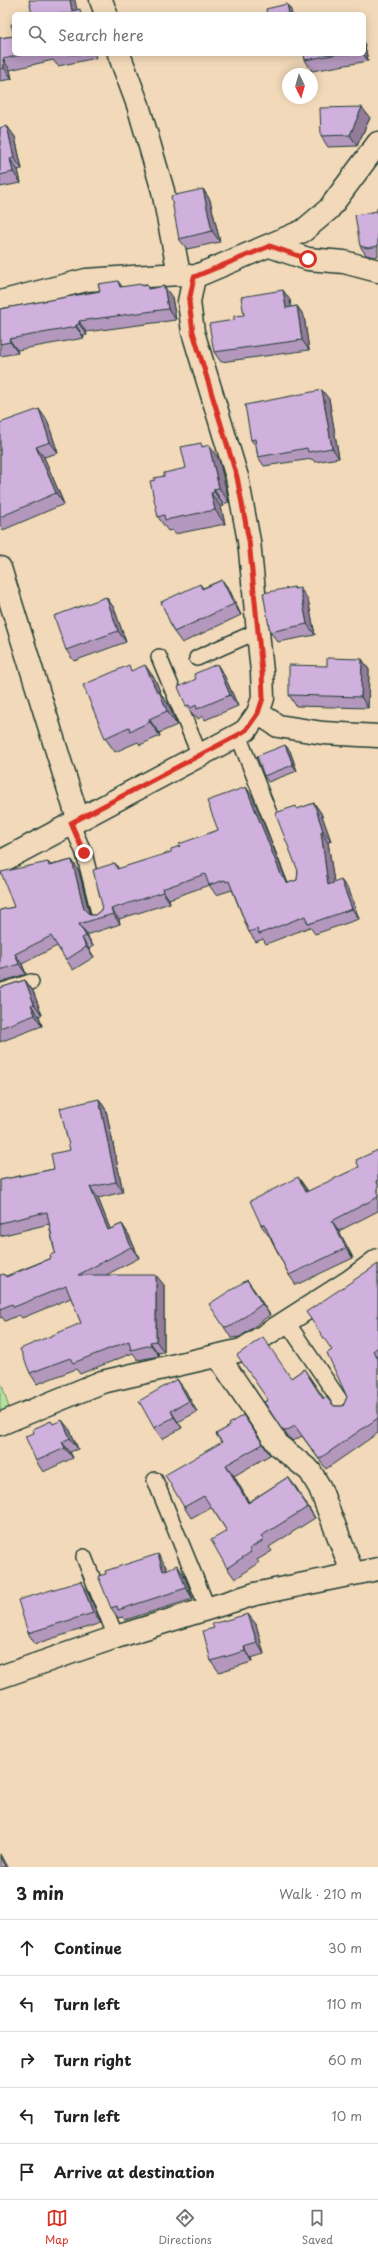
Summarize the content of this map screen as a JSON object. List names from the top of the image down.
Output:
{
  "north": "bottom",
  "page": {
    "search": "Search here",
    "heading": ["3 min", "Walk · 210 m"],
    "list": [
      ["Continue", "30 m"],
      ["Turn left", "110 m"],
      ["Turn right", "60 m"],
      ["Turn left", "10 m"],
      "Arrive at destination"
    ],
    "nav": ["Map", "Directions", "Saved"]
  }
}
